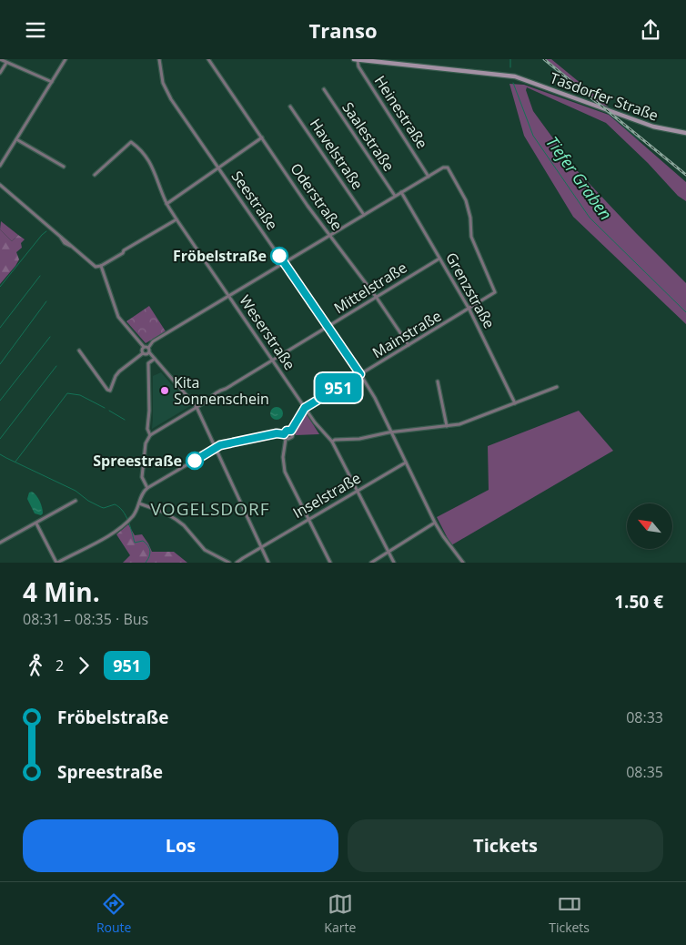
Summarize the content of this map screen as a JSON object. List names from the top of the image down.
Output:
{
  "streets": {
    "main road": ["Tasdorfer Straße"],
    "street": [
      "Heinestraße",
      "Saalestraße",
      "Havelstraße",
      "Oderstraße",
      "Seestraße",
      "Mittelstraße",
      "Grenzstraße",
      "Weserstraße",
      "Mainstraße",
      "Inselstraße"
    ]
  },
  "crossings": [
    ["Tasdorfer Straße", "Heinestraße"],
    ["Heinestraße", "Mainstraße"],
    ["Oderstraße", "Mittelstraße"],
    ["Oderstraße", "Mainstraße"],
    ["Seestraße", "Mittelstraße"],
    ["Seestraße", "Mainstraße"],
    ["Seestraße", "Inselstraße"],
    ["Mittelstraße", "Grenzstraße"],
    ["Mittelstraße", "Weserstraße"],
    ["Grenzstraße", "Mainstraße"],
    ["Weserstraße", "Mainstraße"],
    ["Weserstraße", "Inselstraße"]
  ],
  "districts": ["VOGELSDORF"],
  "water": ["Tiefer Graben"],
  "places": ["Fröbelstraße", "Kita Sonnenschein", "Spreestraße"],
  "lines": ["bus line 951"],
  "north": "top left",
  "page": {
    "header": "Transo",
    "on_map": "951",
    "heading": ["4 Min.", "08:31 – 08:35 · Bus", "1.50 €"],
    "legs": ["2", "951"],
    "list": [
      {
        "name": "Fröbelstraße",
        "value": "08:33"
      },
      {
        "name": "Spreestraße",
        "value": "08:35"
      }
    ],
    "buttons": ["Los", "Tickets"],
    "tabs": ["Route", "Karte", "Tickets"]
  }
}
